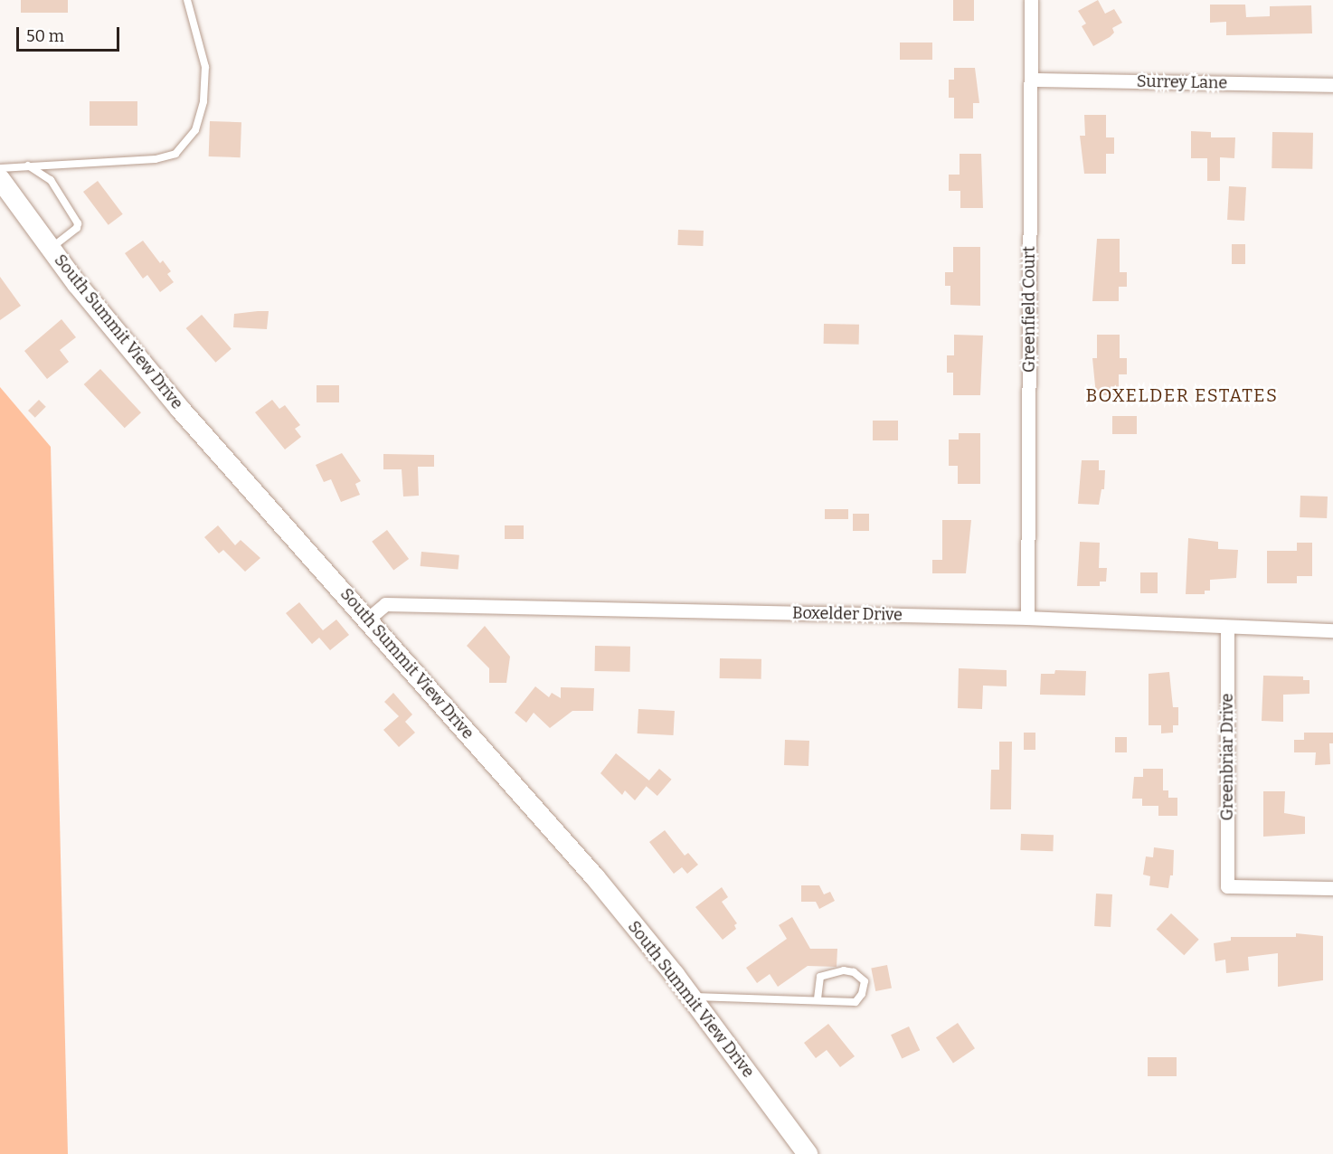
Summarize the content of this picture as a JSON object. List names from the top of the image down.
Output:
{
  "streets": {
    "street": [
      "Surrey Lane",
      "Greenfield Court",
      "South Summit View Drive",
      "Boxelder Drive",
      "Greenbriar Drive"
    ]
  },
  "crossings": [
    ["Surrey Lane", "Greenfield Court"],
    ["Greenfield Court", "Boxelder Drive"],
    ["South Summit View Drive", "Boxelder Drive"],
    ["Boxelder Drive", "Greenbriar Drive"]
  ],
  "districts": ["BOXELDER ESTATES"],
  "scale_bar": "50 m"
}
